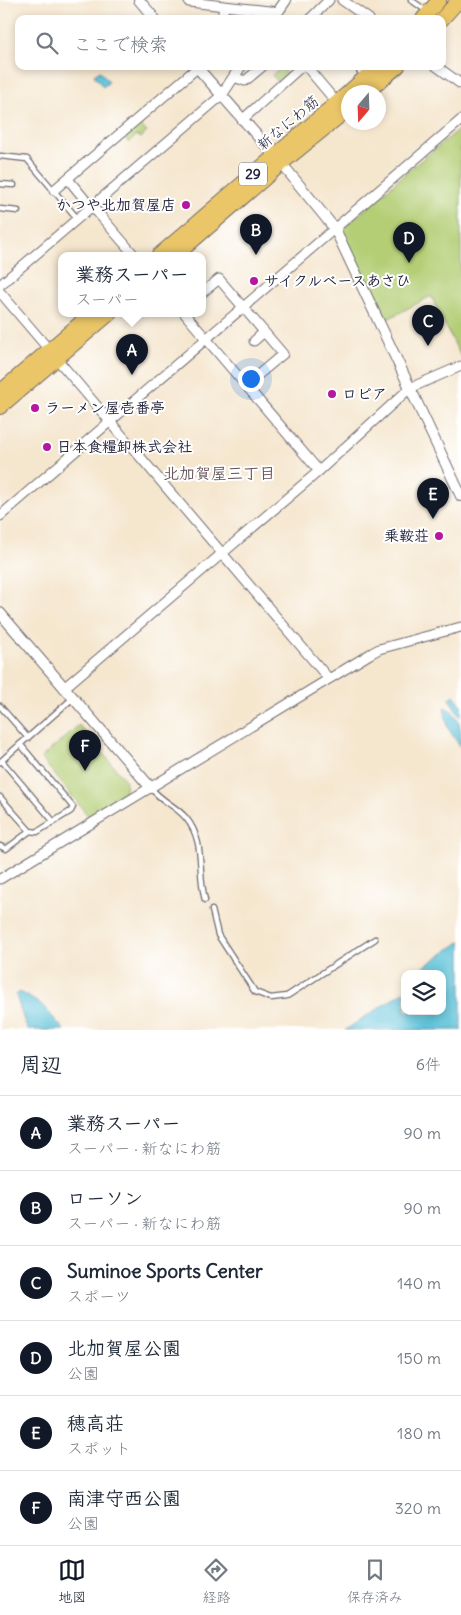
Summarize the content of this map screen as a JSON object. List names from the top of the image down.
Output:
{
  "streets": {
    "main road": ["新なにわ筋", "29"]
  },
  "districts": ["北加賀屋三丁目"],
  "places": [
    "かつや北加賀屋店",
    "サイクルベースあさひ",
    "ロピア",
    "ラーメン屋壱番亭",
    "日本食糧卸株式会社",
    "乗鞍荘"
  ],
  "north": "bottom",
  "page": {
    "search": "ここで検索",
    "pins": [
      "B",
      "D",
      "C",
      "A",
      "E",
      "F"
    ],
    "popup": ["業務スーパー", "スーパー"],
    "heading": ["周辺", "6件"],
    "list": [
      {
        "mark": "A",
        "name": "業務スーパー",
        "note": "スーパー · 新なにわ筋",
        "value": "90 m"
      },
      {
        "mark": "B",
        "name": "ローソン",
        "note": "スーパー · 新なにわ筋",
        "value": "90 m"
      },
      {
        "mark": "C",
        "name": "Suminoe Sports Center",
        "note": "スポーツ",
        "value": "140 m"
      },
      {
        "mark": "D",
        "name": "北加賀屋公園",
        "note": "公園",
        "value": "150 m"
      },
      {
        "mark": "E",
        "name": "穂高荘",
        "note": "スポット",
        "value": "180 m"
      },
      {
        "mark": "F",
        "name": "南津守西公園",
        "note": "公園",
        "value": "320 m"
      }
    ],
    "nav": ["地図", "経路", "保存済み"]
  }
}
